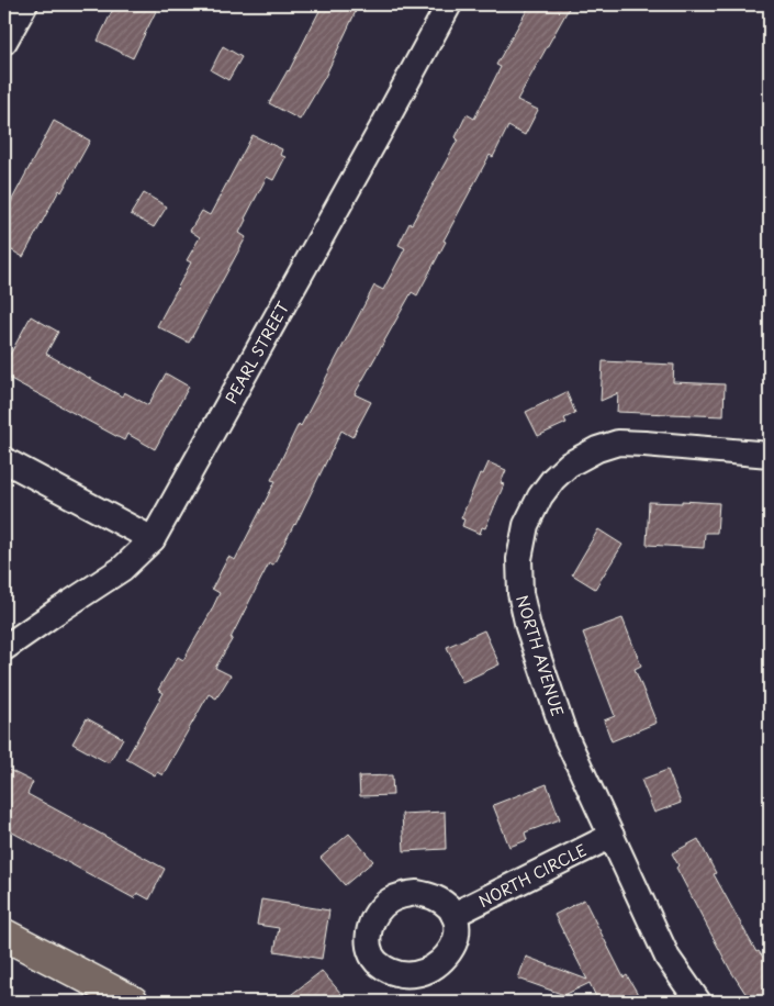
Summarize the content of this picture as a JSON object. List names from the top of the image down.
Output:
{
  "streets": {
    "street": ["PEARL STREET", "NORTH AVENUE", "NORTH CIRCLE"]
  },
  "crossings": [
    ["NORTH AVENUE", "NORTH CIRCLE"]
  ]
}
